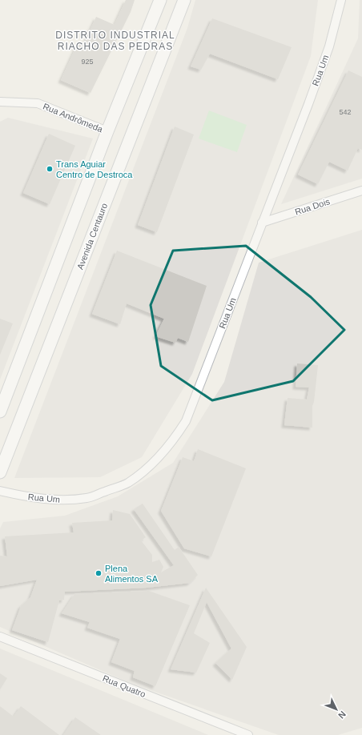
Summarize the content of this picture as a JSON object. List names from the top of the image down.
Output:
{
  "streets": {
    "street": [
      "Rua Um",
      "Rua Andrômeda",
      "Rua Dois",
      "Avenida Centauro",
      "Rua Quatro"
    ]
  },
  "crossings": [
    ["Rua Um", "Rua Dois"]
  ],
  "districts": ["DISTRITO INDUSTRIAL RIACHO DAS PEDRAS"],
  "places": ["Trans Aguiar Centro de Destroca", "Plena Alimentos SA"],
  "house_numbers": ["925", "542"],
  "north": "bottom right"
}
